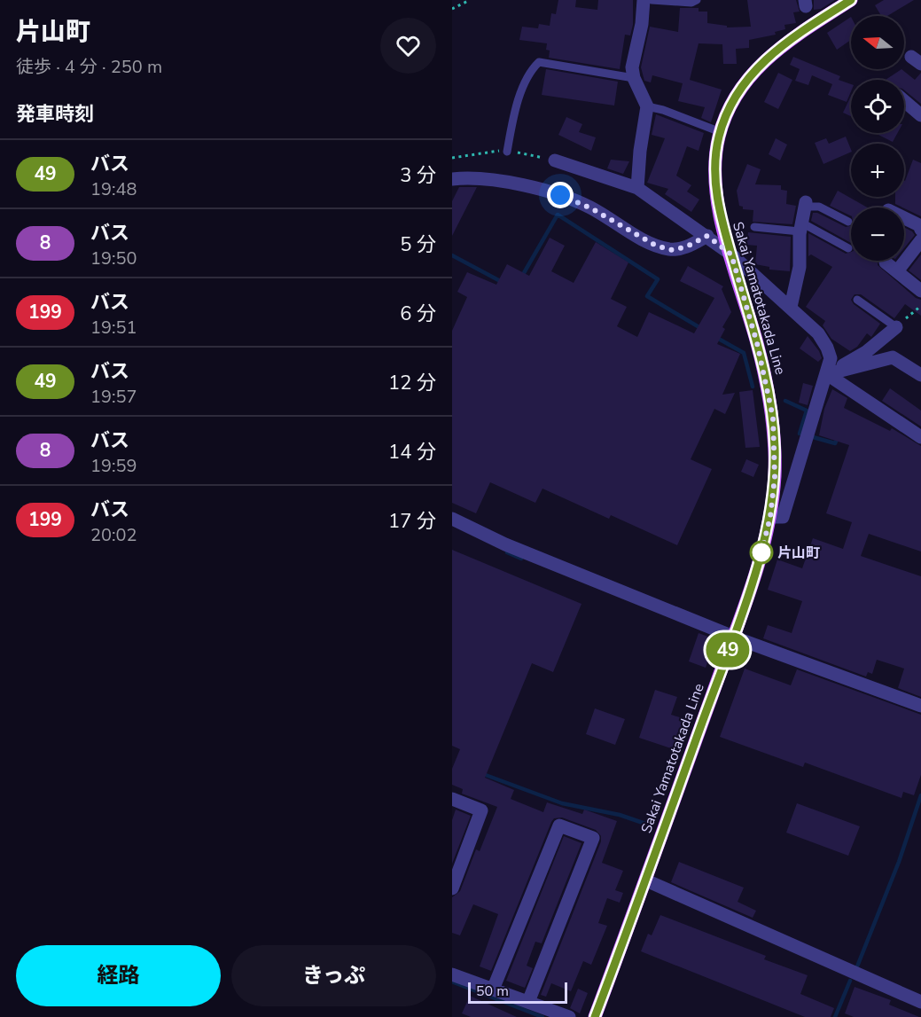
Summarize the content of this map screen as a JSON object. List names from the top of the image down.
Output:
{
  "streets": {
    "main road": ["Sakai Yamatotakada Line"]
  },
  "places": ["片山町"],
  "lines": ["bus line 49"],
  "scale_bar": "50 m",
  "north": "left",
  "page": {
    "heading": [
      ["片山町", "徒歩 · 4 分 · 250 m"],
      "発車時刻"
    ],
    "on_map": "49",
    "map_buttons": ["+", "−"],
    "list": [
      {
        "mark": "49",
        "name": "バス",
        "note": "19:48",
        "value": "3 分"
      },
      {
        "mark": "8",
        "name": "バス",
        "note": "19:50",
        "value": "5 分"
      },
      {
        "mark": "199",
        "name": "バス",
        "note": "19:51",
        "value": "6 分"
      },
      {
        "mark": "49",
        "name": "バス",
        "note": "19:57",
        "value": "12 分"
      },
      {
        "mark": "8",
        "name": "バス",
        "note": "19:59",
        "value": "14 分"
      },
      {
        "mark": "199",
        "name": "バス",
        "note": "20:02",
        "value": "17 分"
      }
    ],
    "buttons": ["経路", "きっぷ"],
    "scale": "50 m"
  }
}
